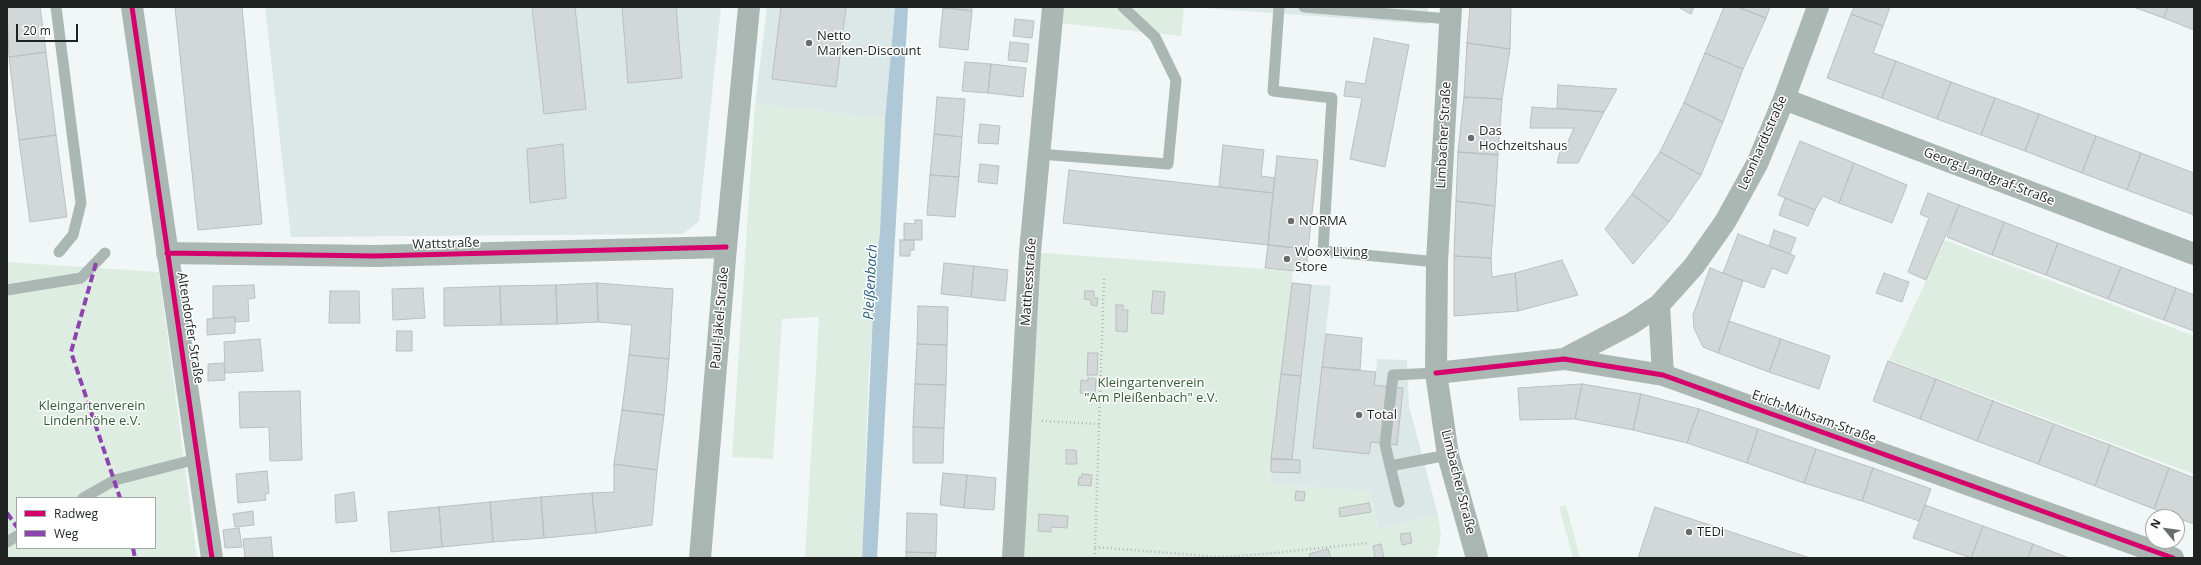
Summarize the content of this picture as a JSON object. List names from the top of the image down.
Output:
{
  "streets": {
    "street": [
      "Limbacher Straße",
      "Leonhardtstraße",
      "Georg-Landgraf-Straße",
      "Wattstraße",
      "Matthesstraße",
      "Paul-Jäkel-Straße",
      "Altendorfer Straße",
      "Erich-Mühsam-Straße"
    ]
  },
  "crossings": [
    ["Limbacher Straße", "Erich-Mühsam-Straße"],
    ["Leonhardtstraße", "Georg-Landgraf-Straße"],
    ["Leonhardtstraße", "Erich-Mühsam-Straße"],
    ["Wattstraße", "Paul-Jäkel-Straße"],
    ["Wattstraße", "Altendorfer Straße"]
  ],
  "water": ["Pleißenbach"],
  "parks": ["Kleingartenverein \"Am Pleißenbach\" e.V.", "Kleingartenverein Lindenhöhe e.V."],
  "places": [
    "Netto Marken-Discount",
    "Das Hochzeitshaus",
    "NORMA",
    "Woox Living Store",
    "Total",
    "TEDi"
  ],
  "legend": ["Radweg", "Weg"],
  "scale_bar": "20 m",
  "north": "top left"
}
